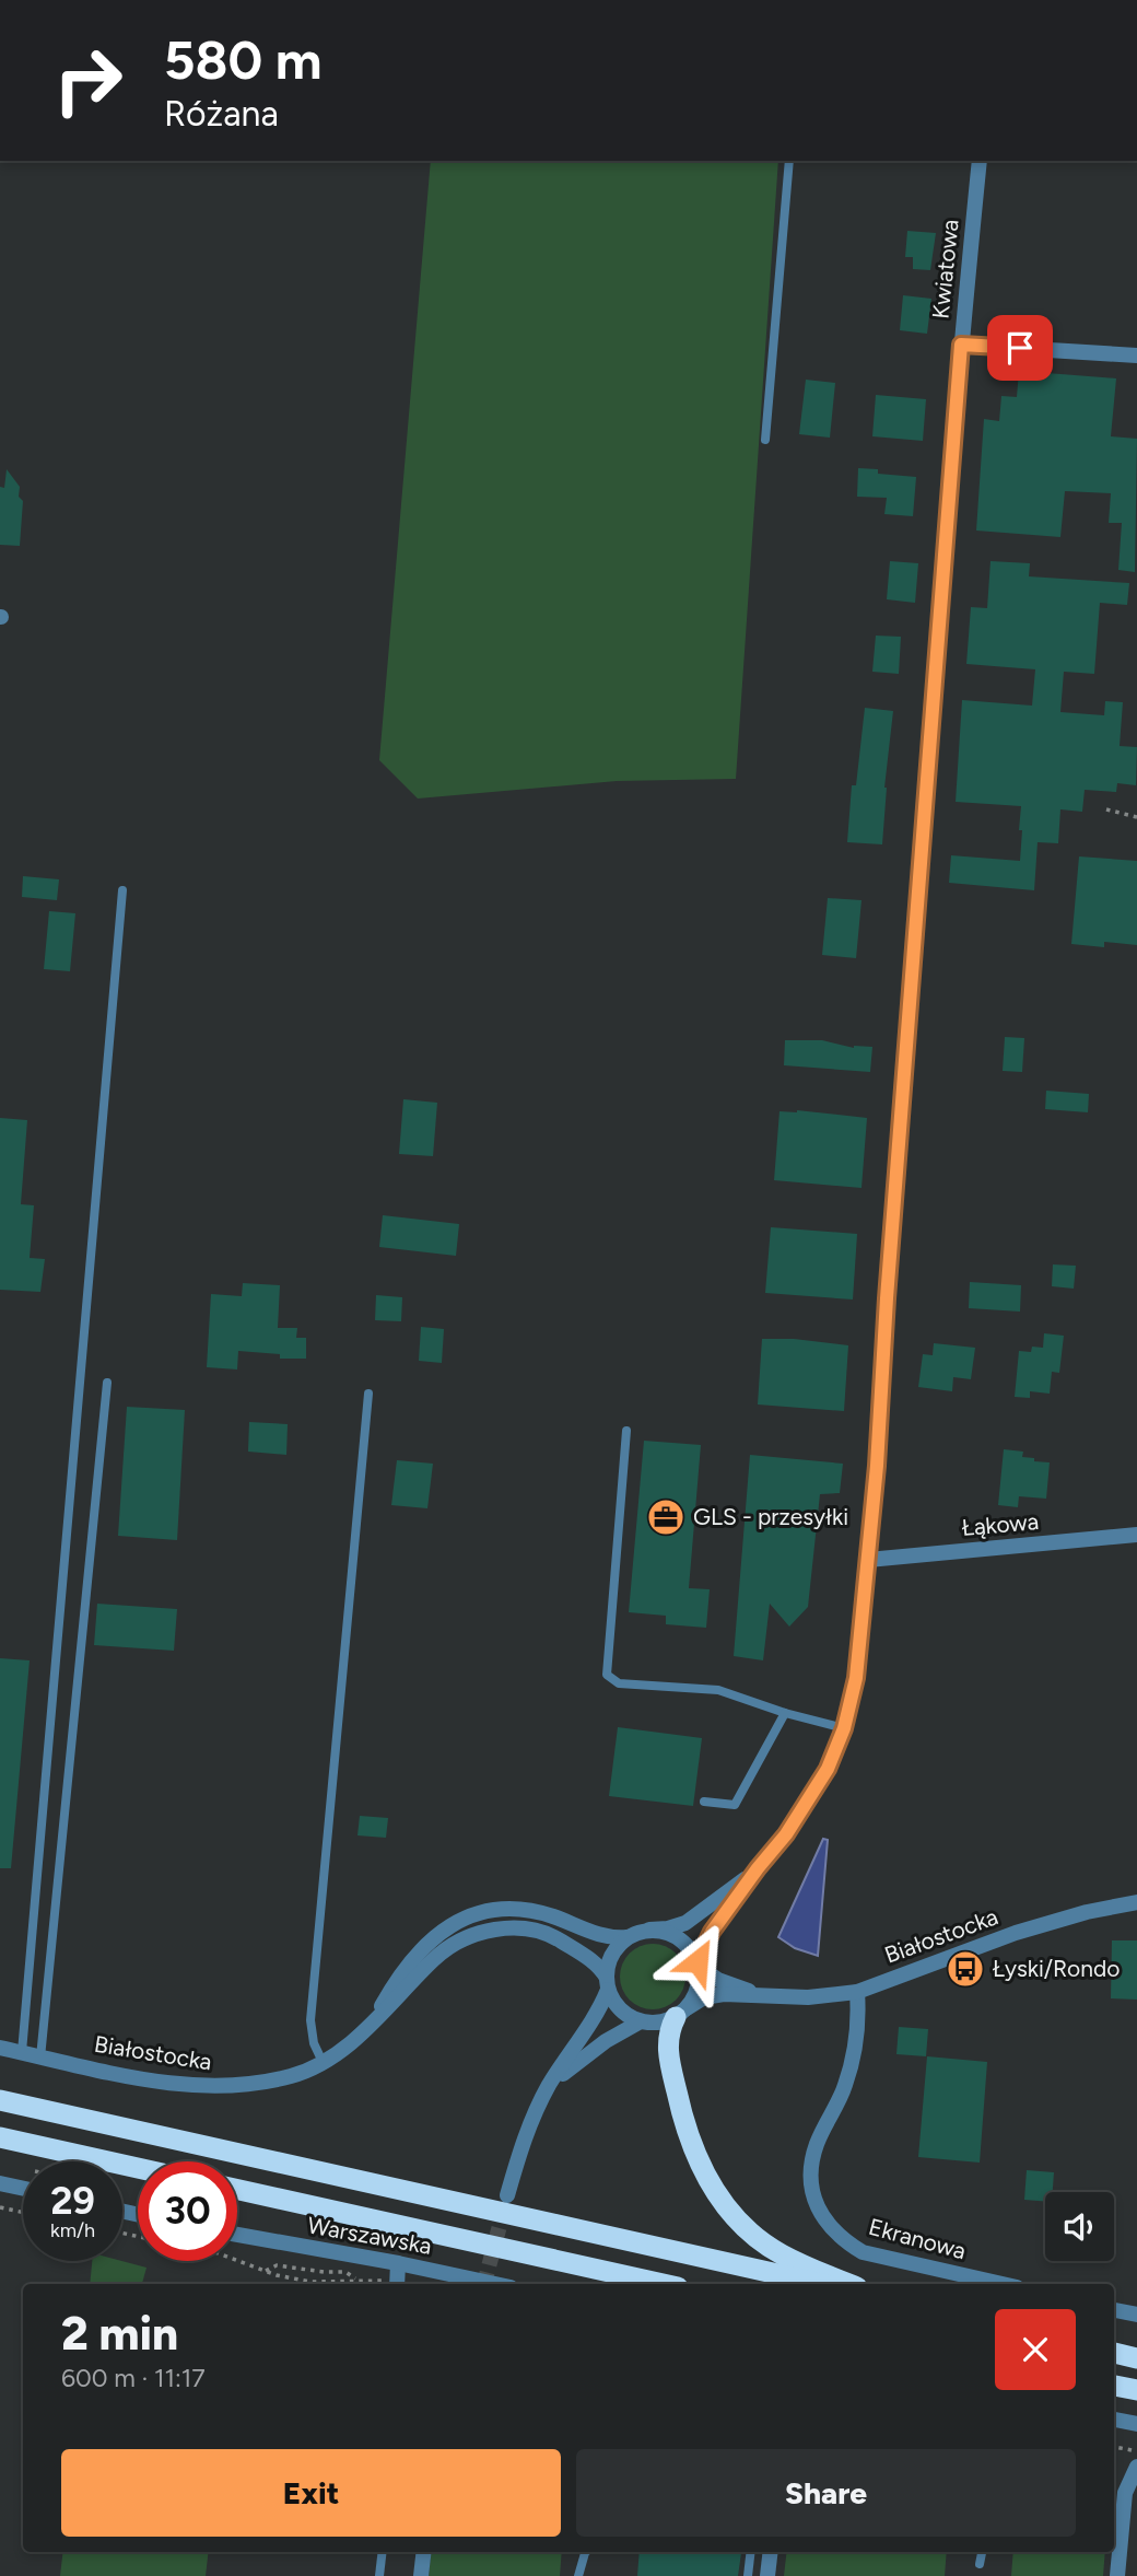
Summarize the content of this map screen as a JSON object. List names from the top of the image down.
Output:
{
  "streets": {
    "street": [
      "Kwiatowa",
      "Łąkowa",
      "Białostocka",
      "Warszawska",
      "Ekranowa"
    ]
  },
  "crossings": [
    ["Kwiatowa", "Łąkowa"],
    ["Kwiatowa", "Białostocka"],
    ["Białostocka", "Ekranowa"]
  ],
  "places": {
    "office": ["GLS - przesyłki"],
    "bus stop": ["Łyski/Rondo"]
  },
  "page": {
    "turn": ["580 m", "Różana"],
    "speed": "29 km/h",
    "limit": "30",
    "heading": ["2 min", "600 m · 11:17"],
    "buttons": ["Exit", "Share"]
  }
}
